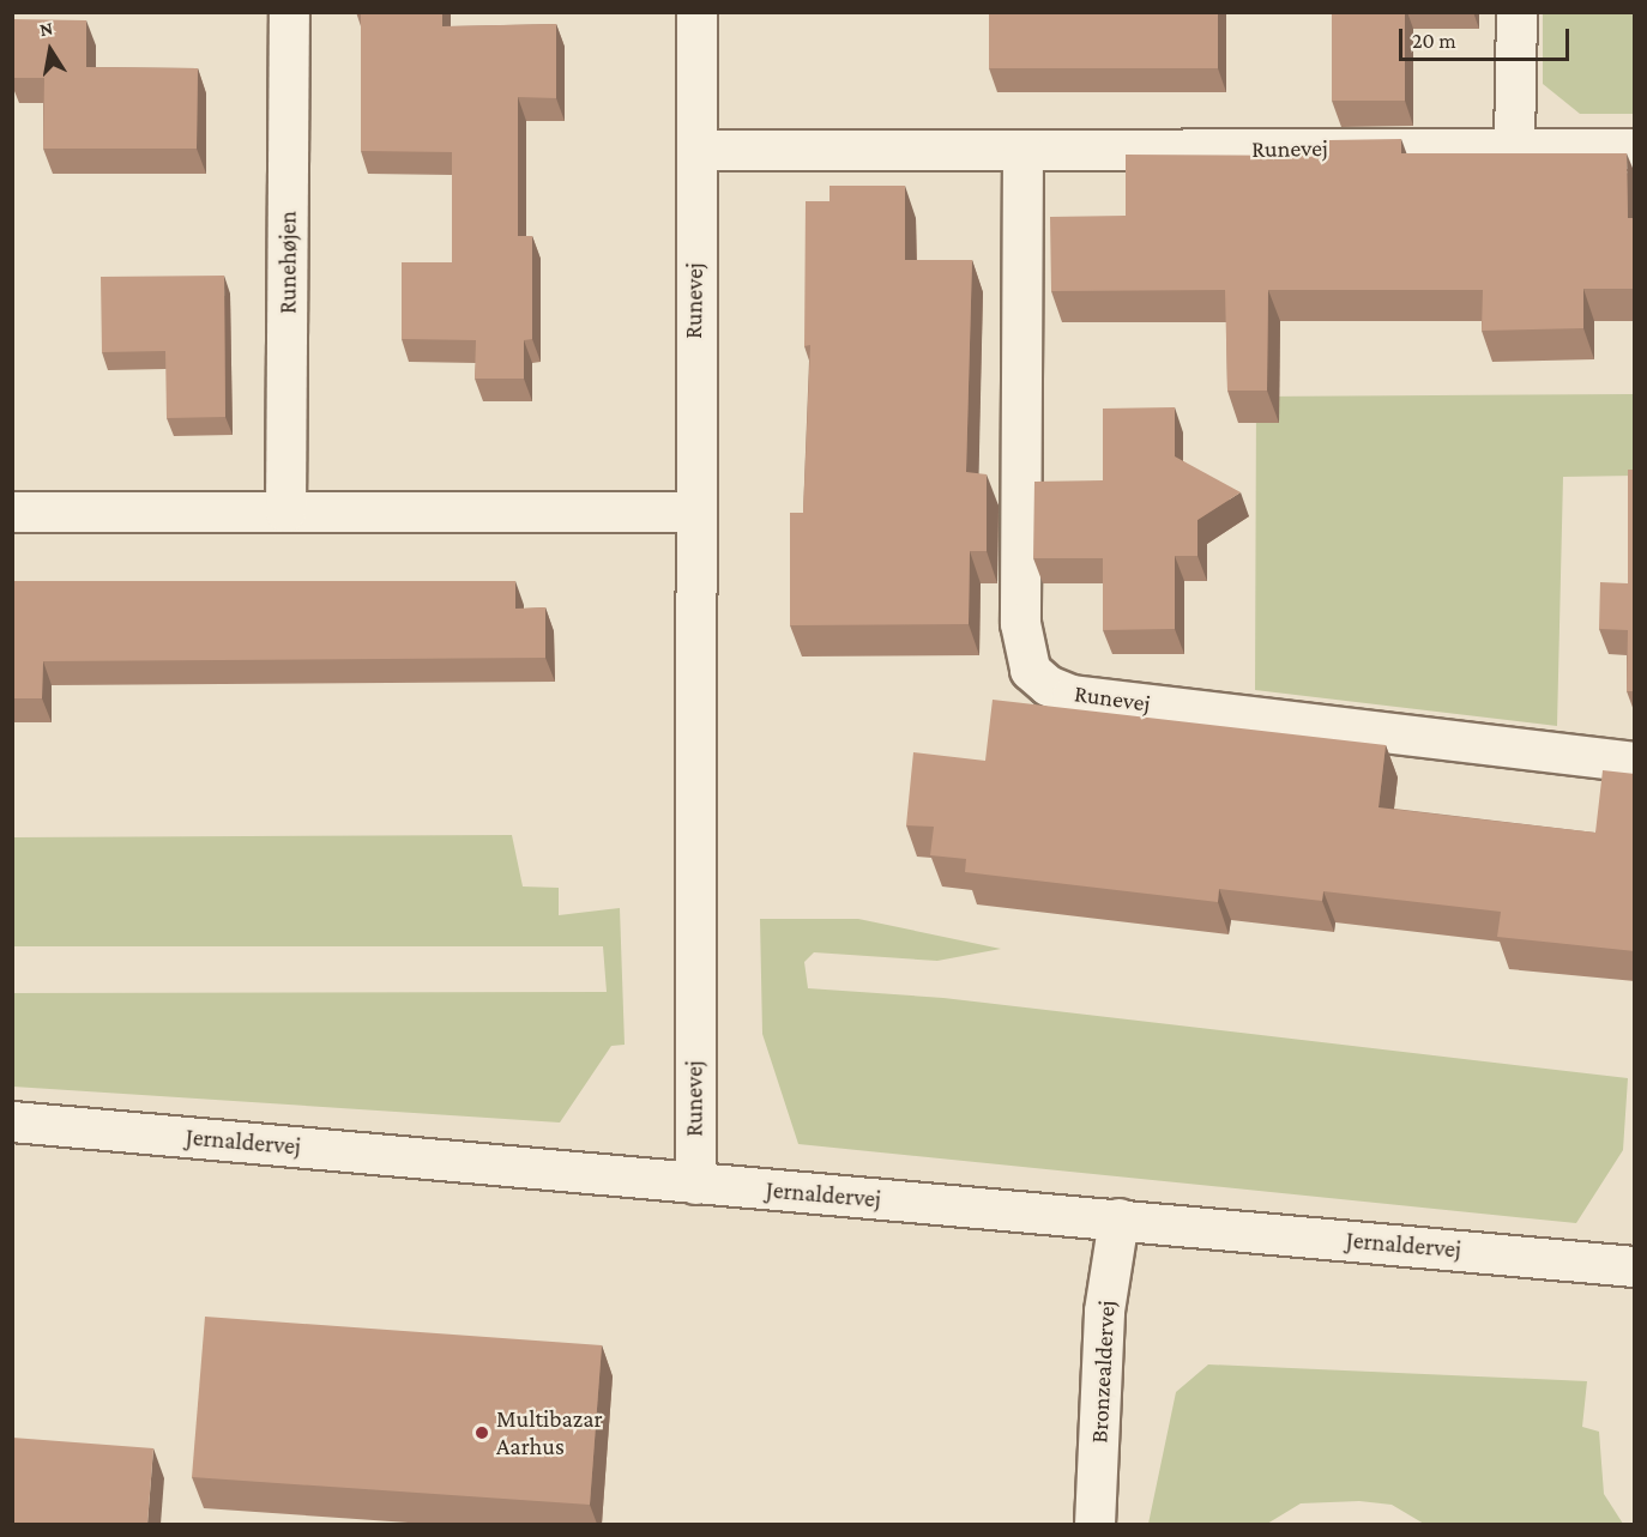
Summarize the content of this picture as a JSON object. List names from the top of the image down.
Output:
{
  "streets": {
    "street": [
      "Runevej",
      "Runehøjen",
      "Jernaldervej",
      "Bronzealdervej"
    ]
  },
  "crossings": [
    ["Runevej", "Jernaldervej"],
    ["Jernaldervej", "Bronzealdervej"]
  ],
  "places": ["Multibazar Aarhus"],
  "scale_bar": "20 m",
  "north": "top"
}
